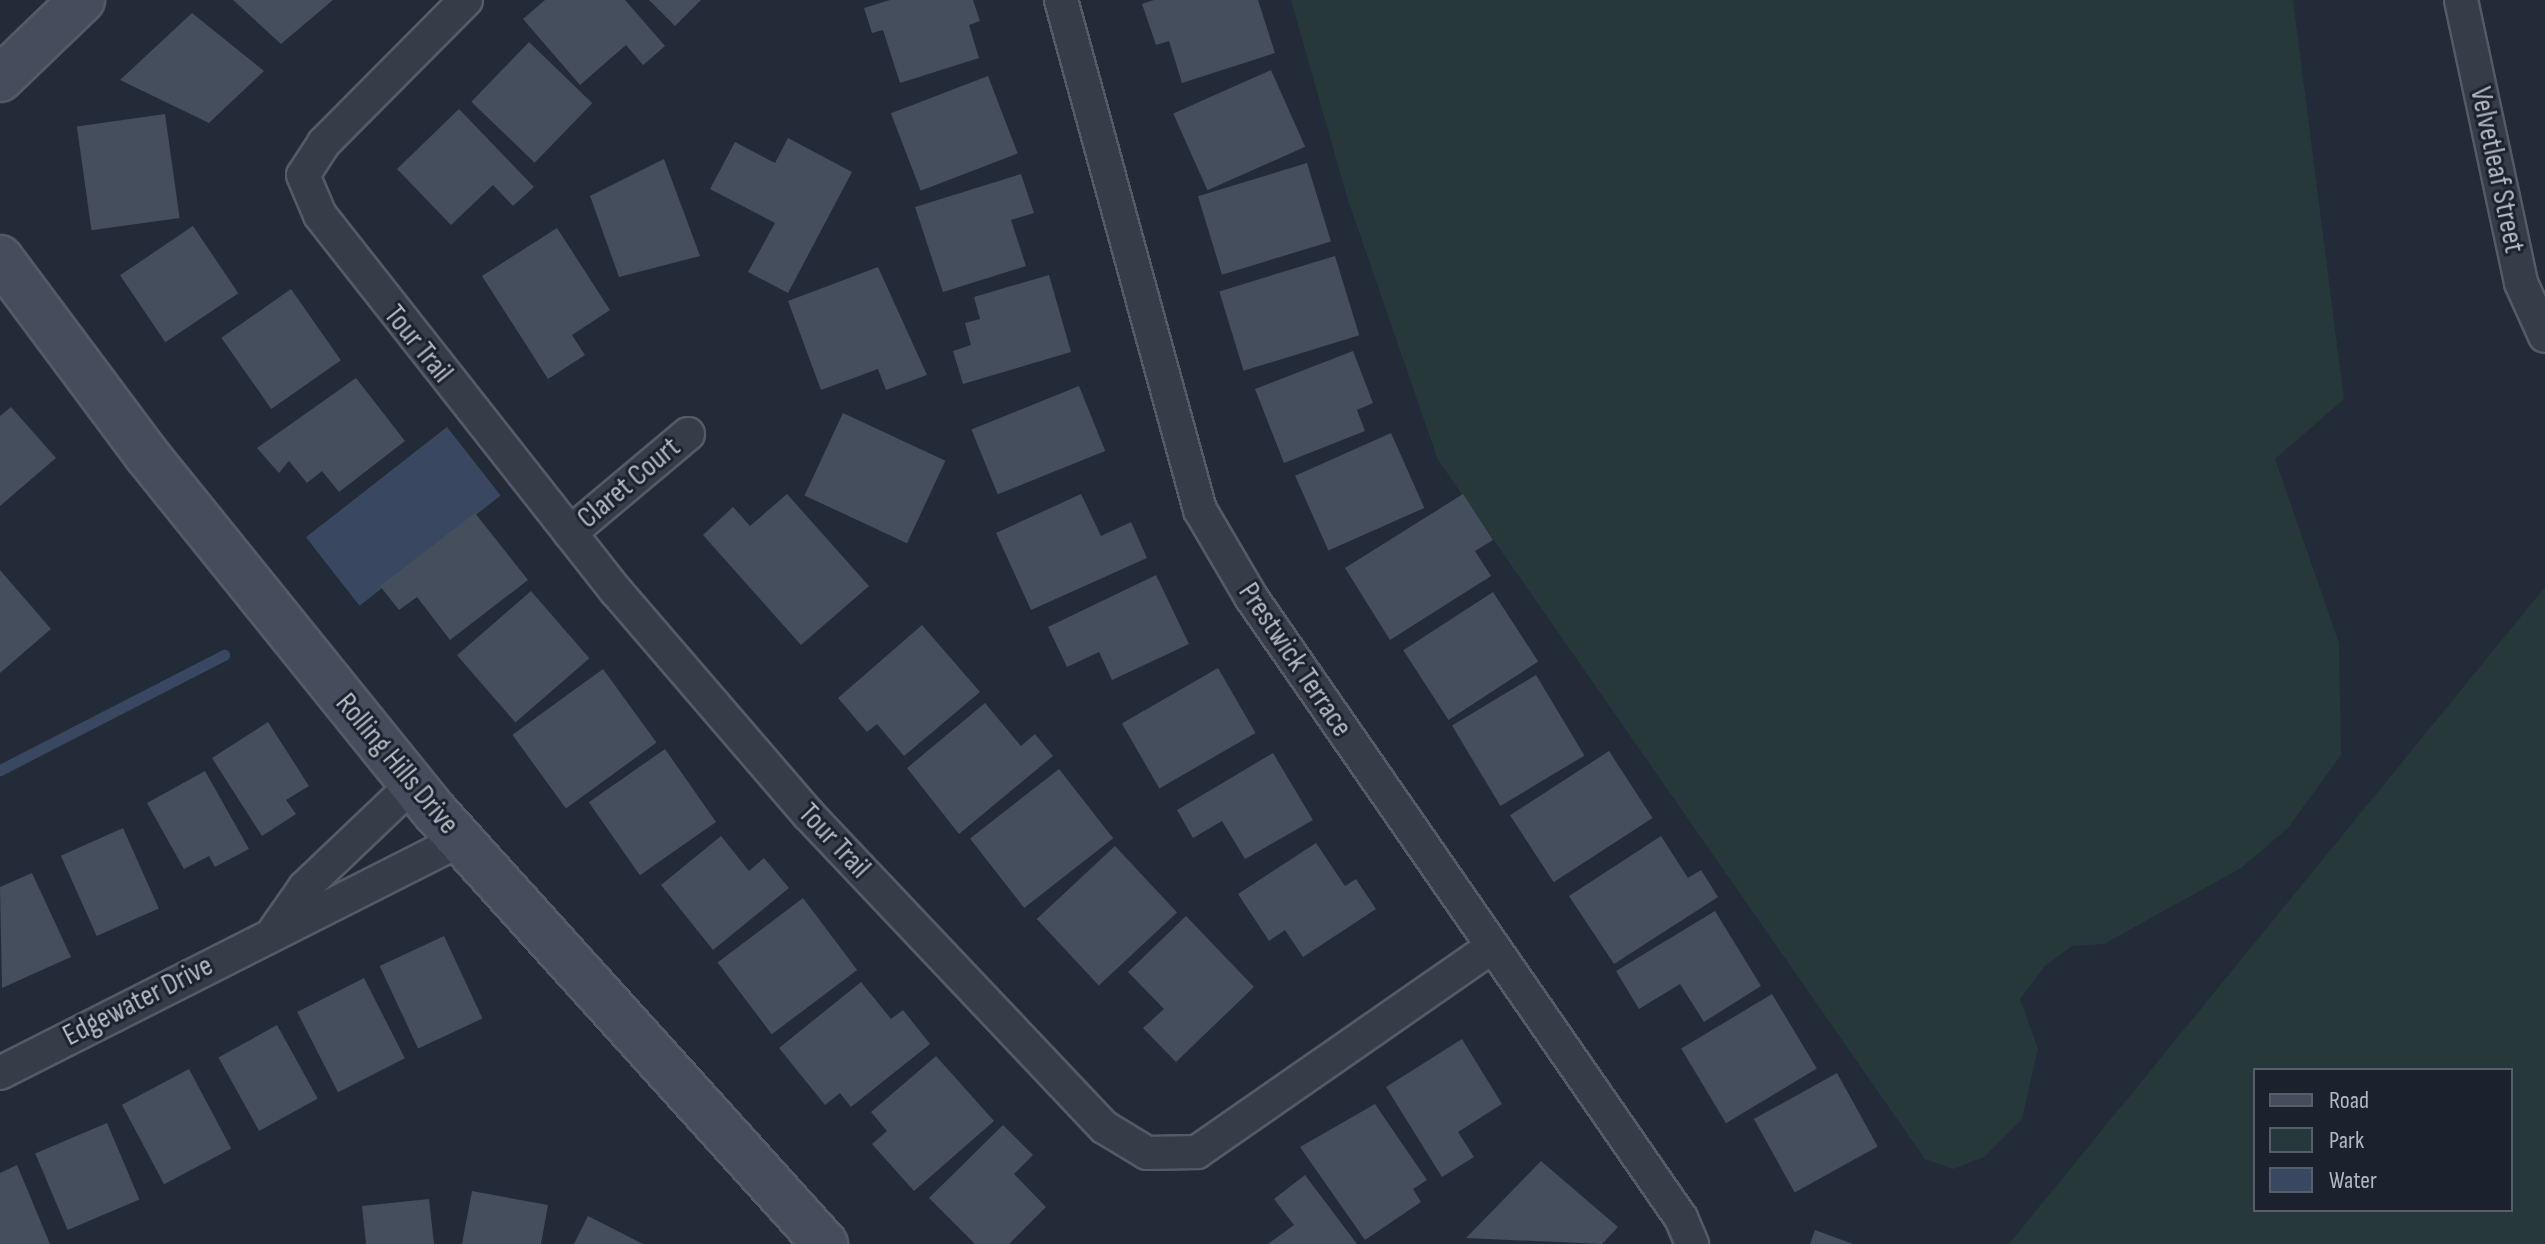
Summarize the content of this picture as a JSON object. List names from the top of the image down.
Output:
{
  "streets": {
    "street": [
      "Velvetleaf Street",
      "Tour Trail",
      "Claret Court",
      "Prestwick Terrace",
      "Rolling Hills Drive",
      "Edgewater Drive"
    ]
  },
  "crossings": [
    ["Tour Trail", "Claret Court"],
    ["Tour Trail", "Prestwick Terrace"],
    ["Rolling Hills Drive", "Edgewater Drive"]
  ],
  "legend": ["Road", "Park", "Water"]
}
